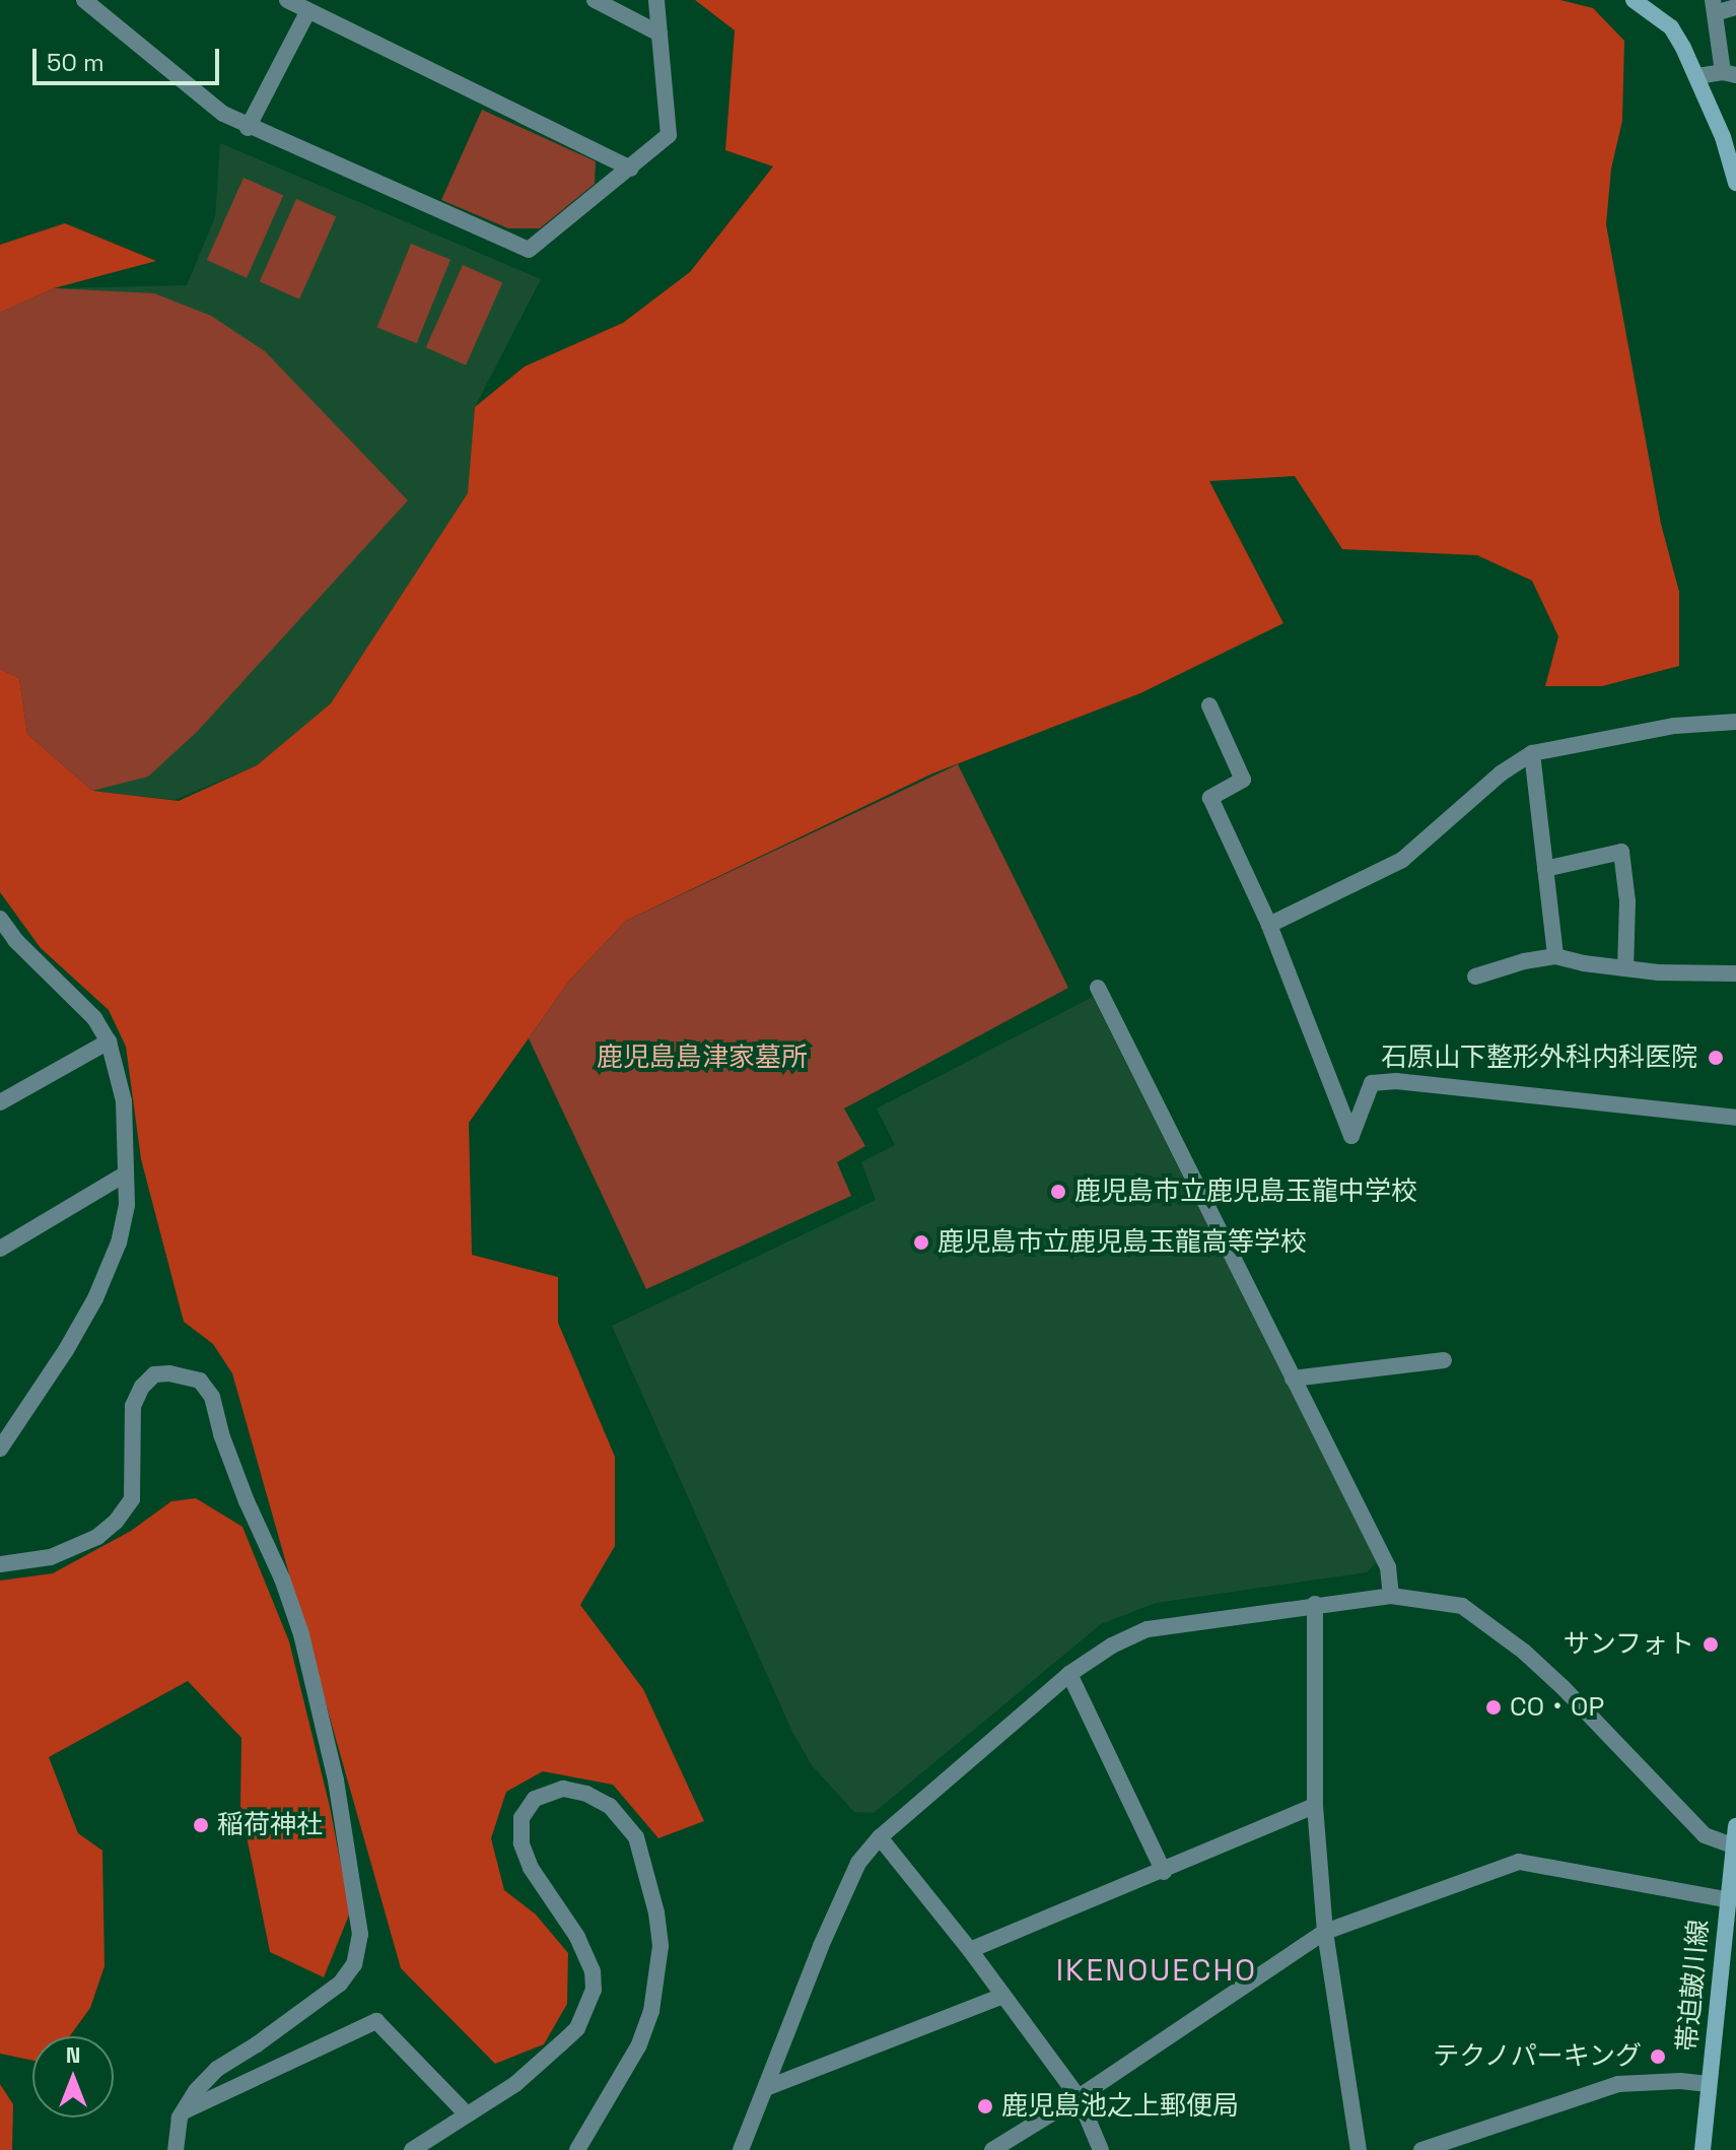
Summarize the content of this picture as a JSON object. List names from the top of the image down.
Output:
{
  "streets": {
    "street": ["帯迫皷川線"]
  },
  "districts": ["IKENOUECHO"],
  "parks": ["鹿児島島津家墓所"],
  "places": [
    "石原山下整形外科内科医院",
    "鹿児島市立鹿児島玉龍中学校",
    "鹿児島市立鹿児島玉龍高等学校",
    "サンフォト",
    "CO・OP",
    "稲荷神社",
    "テクノパーキング",
    "鹿児島池之上郵便局"
  ],
  "scale_bar": "50 m",
  "north": "top"
}
